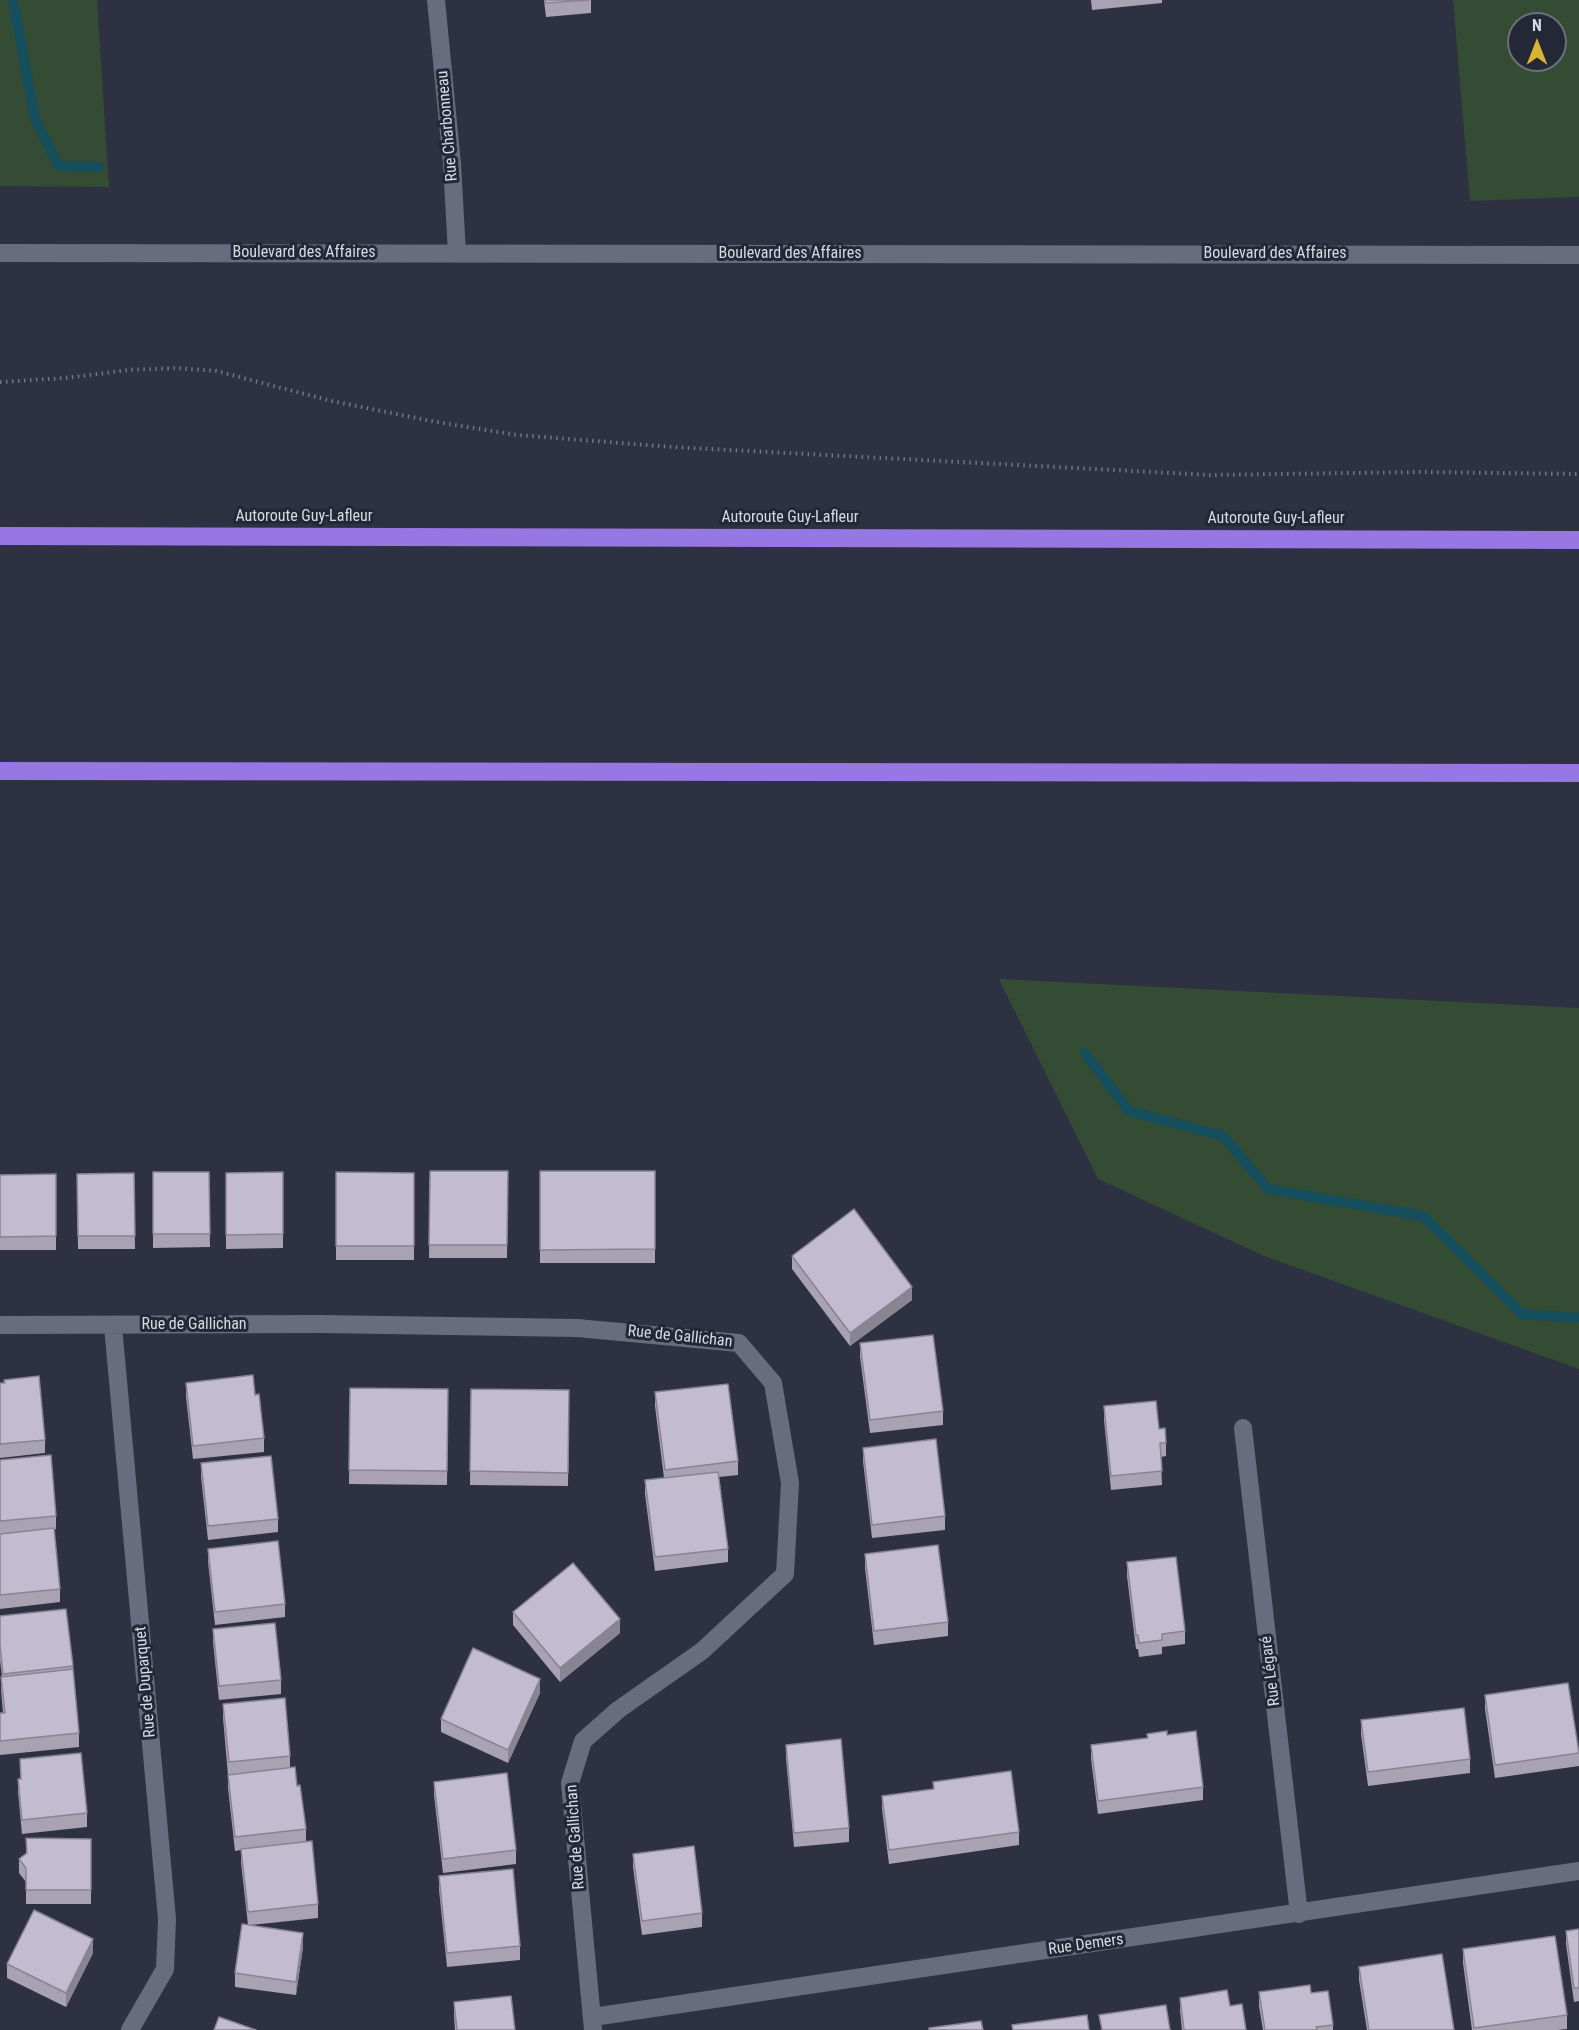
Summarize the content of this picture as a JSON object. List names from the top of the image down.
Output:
{
  "streets": {
    "highway": ["Autoroute Guy-Lafleur"],
    "street": [
      "Rue Charbonneau",
      "Boulevard des Affaires",
      "Rue de Gallichan",
      "Rue Légaré",
      "Rue de Duparquet",
      "Rue Demers"
    ]
  },
  "crossings": [
    ["Rue Charbonneau", "Boulevard des Affaires"],
    ["Rue de Gallichan", "Rue de Duparquet"],
    ["Rue de Gallichan", "Rue Demers"],
    ["Rue Légaré", "Rue Demers"]
  ],
  "north": "top"
}
